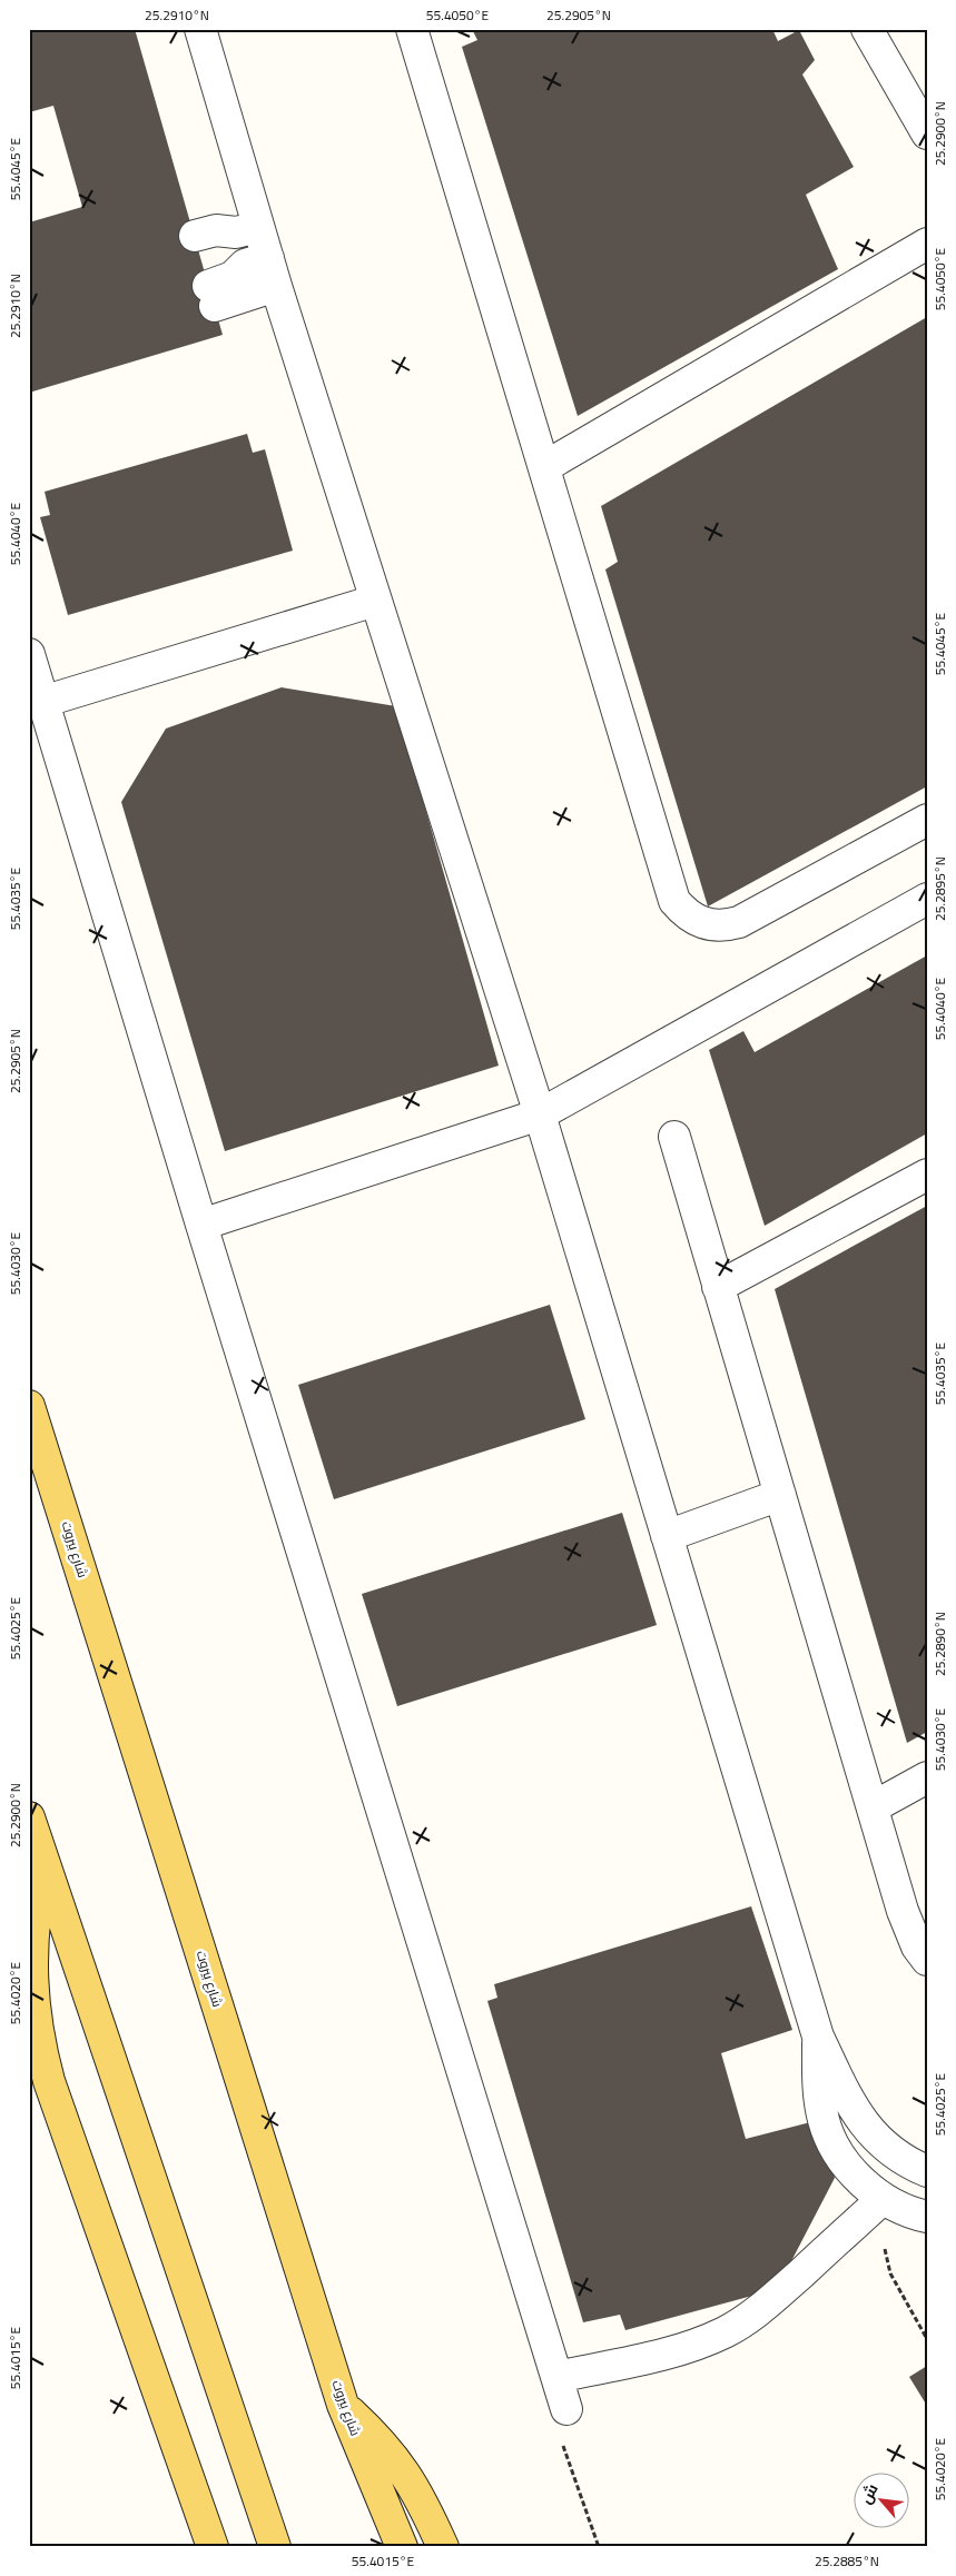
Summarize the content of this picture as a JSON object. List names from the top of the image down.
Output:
{
  "streets": {
    "main road": ["شارع بيروت"]
  },
  "north": "top left",
  "coordinates": [
    "25.2910°N",
    "55.4050°E",
    "25.2905°N",
    "25.2900°N",
    "55.4045°E",
    "55.4040°E",
    "25.2895°N",
    "55.4035°E",
    "55.4030°E",
    "55.4025°E",
    "25.2890°N",
    "55.4020°E",
    "55.4015°E",
    "25.2885°N"
  ]
}
